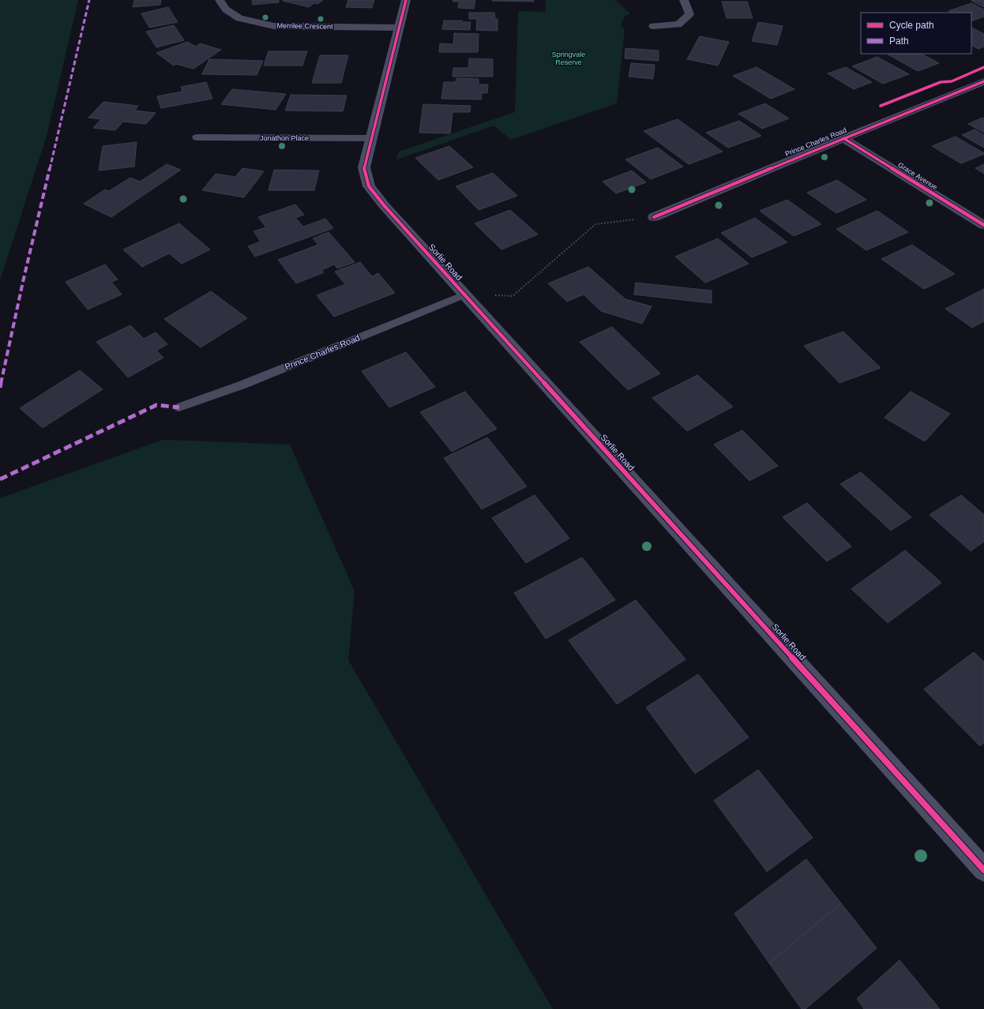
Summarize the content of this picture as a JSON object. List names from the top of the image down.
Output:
{
  "streets": {
    "street": [
      "Merrilee Crescent",
      "Jonathon Place",
      "Prince Charles Road",
      "Grace Avenue",
      "Sorlie Road"
    ]
  },
  "crossings": [
    ["Merrilee Crescent", "Sorlie Road"],
    ["Jonathon Place", "Sorlie Road"],
    ["Prince Charles Road", "Grace Avenue"],
    ["Prince Charles Road", "Sorlie Road"]
  ],
  "parks": ["Springvale Reserve"],
  "legend": ["Cycle path", "Path"]
}
